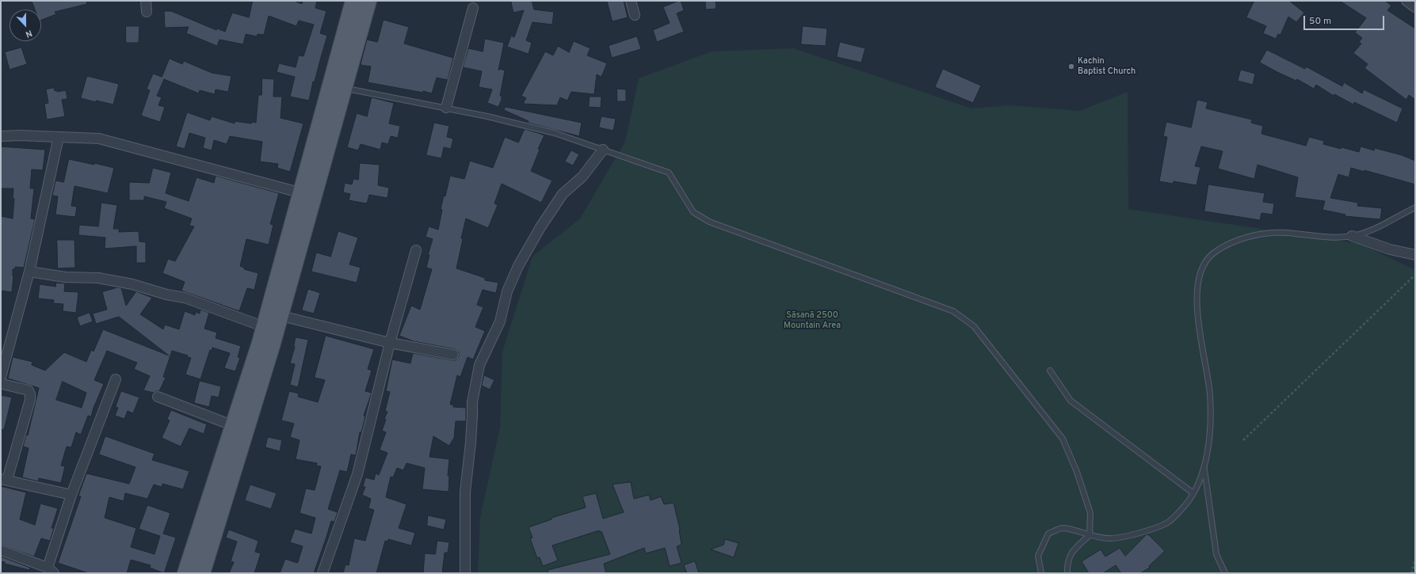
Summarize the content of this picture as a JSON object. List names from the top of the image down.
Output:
{
  "parks": ["Sāsanā 2500 Mountain Area"],
  "places": ["Kachin Baptist Church"],
  "scale_bar": "50 m",
  "north": "bottom"
}
